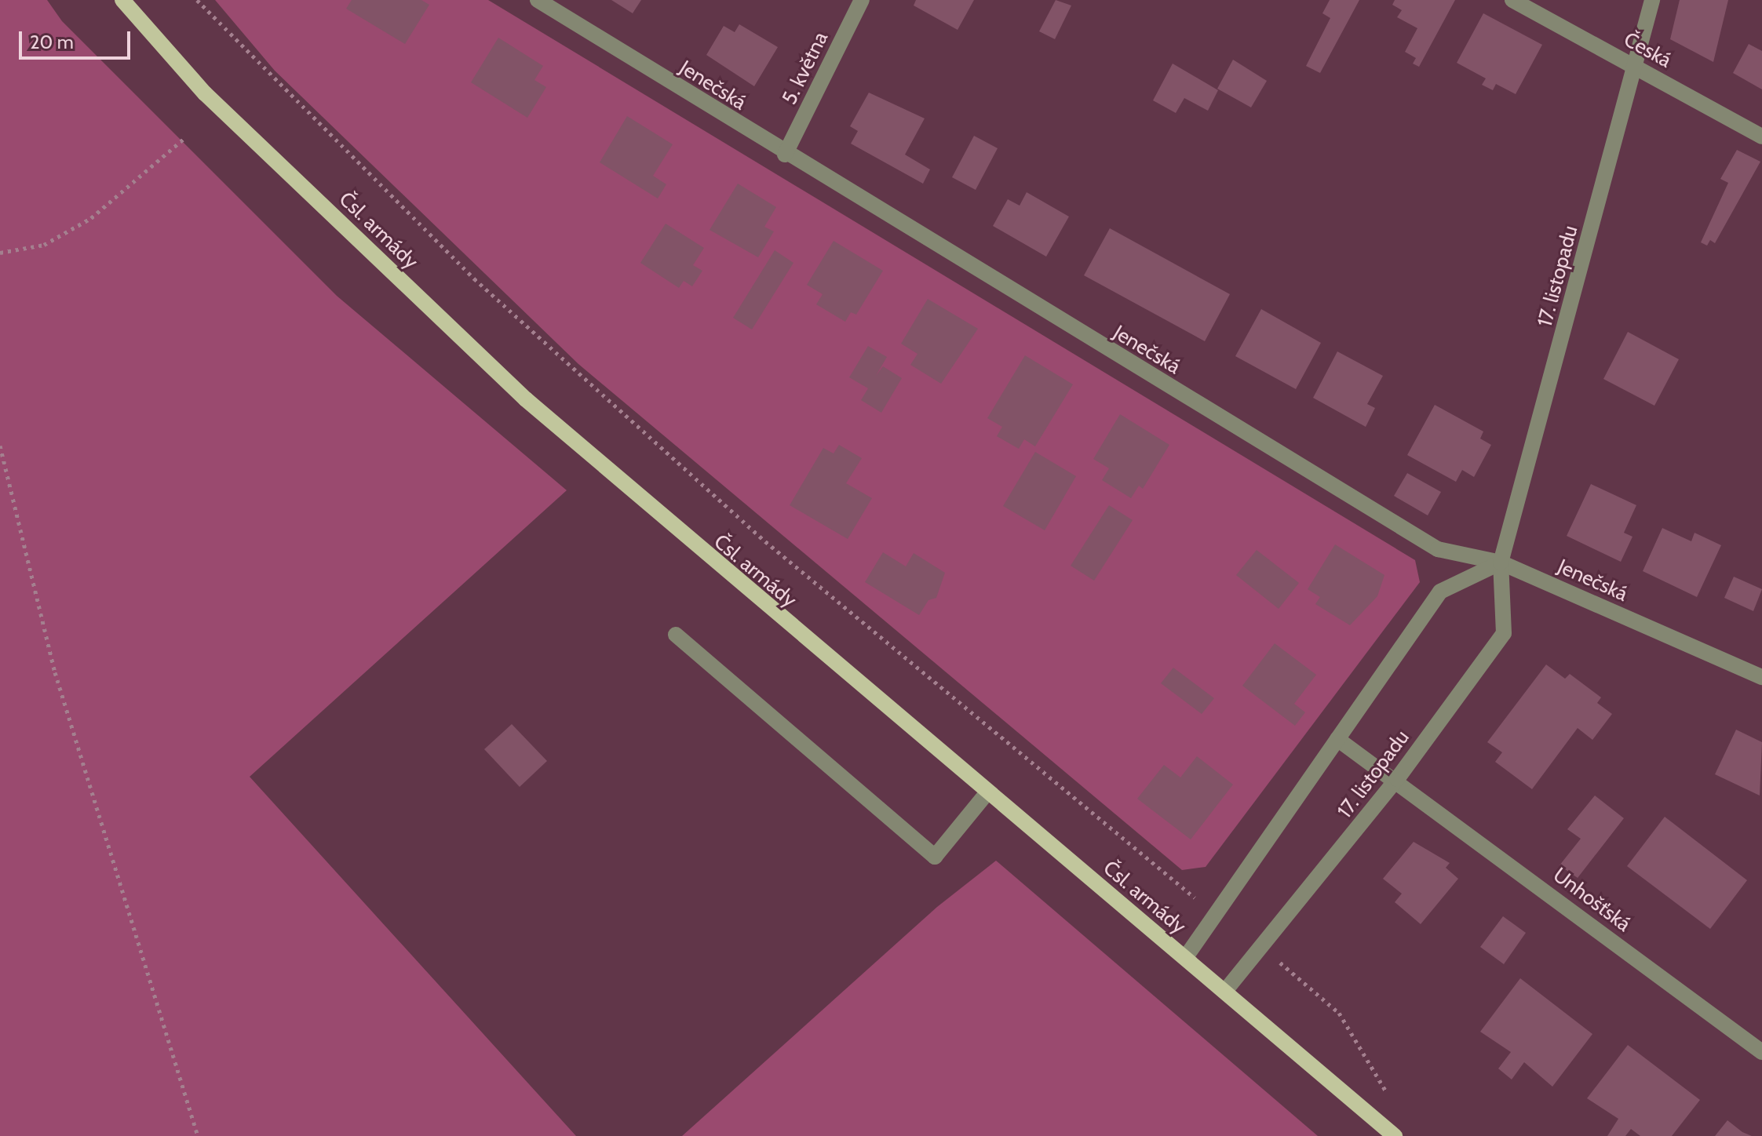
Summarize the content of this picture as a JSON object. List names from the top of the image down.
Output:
{
  "streets": {
    "main road": ["Čsl. armády"],
    "street": [
      "Česká",
      "5. května",
      "Jenečská",
      "17. listopadu",
      "Unhošťská"
    ]
  },
  "crossings": [
    ["Česká", "17. listopadu"],
    ["5. května", "Jenečská"],
    ["Jenečská", "17. listopadu"],
    ["Čsl. armády", "17. listopadu"],
    ["17. listopadu", "Unhošťská"]
  ],
  "scale_bar": "20 m"
}
